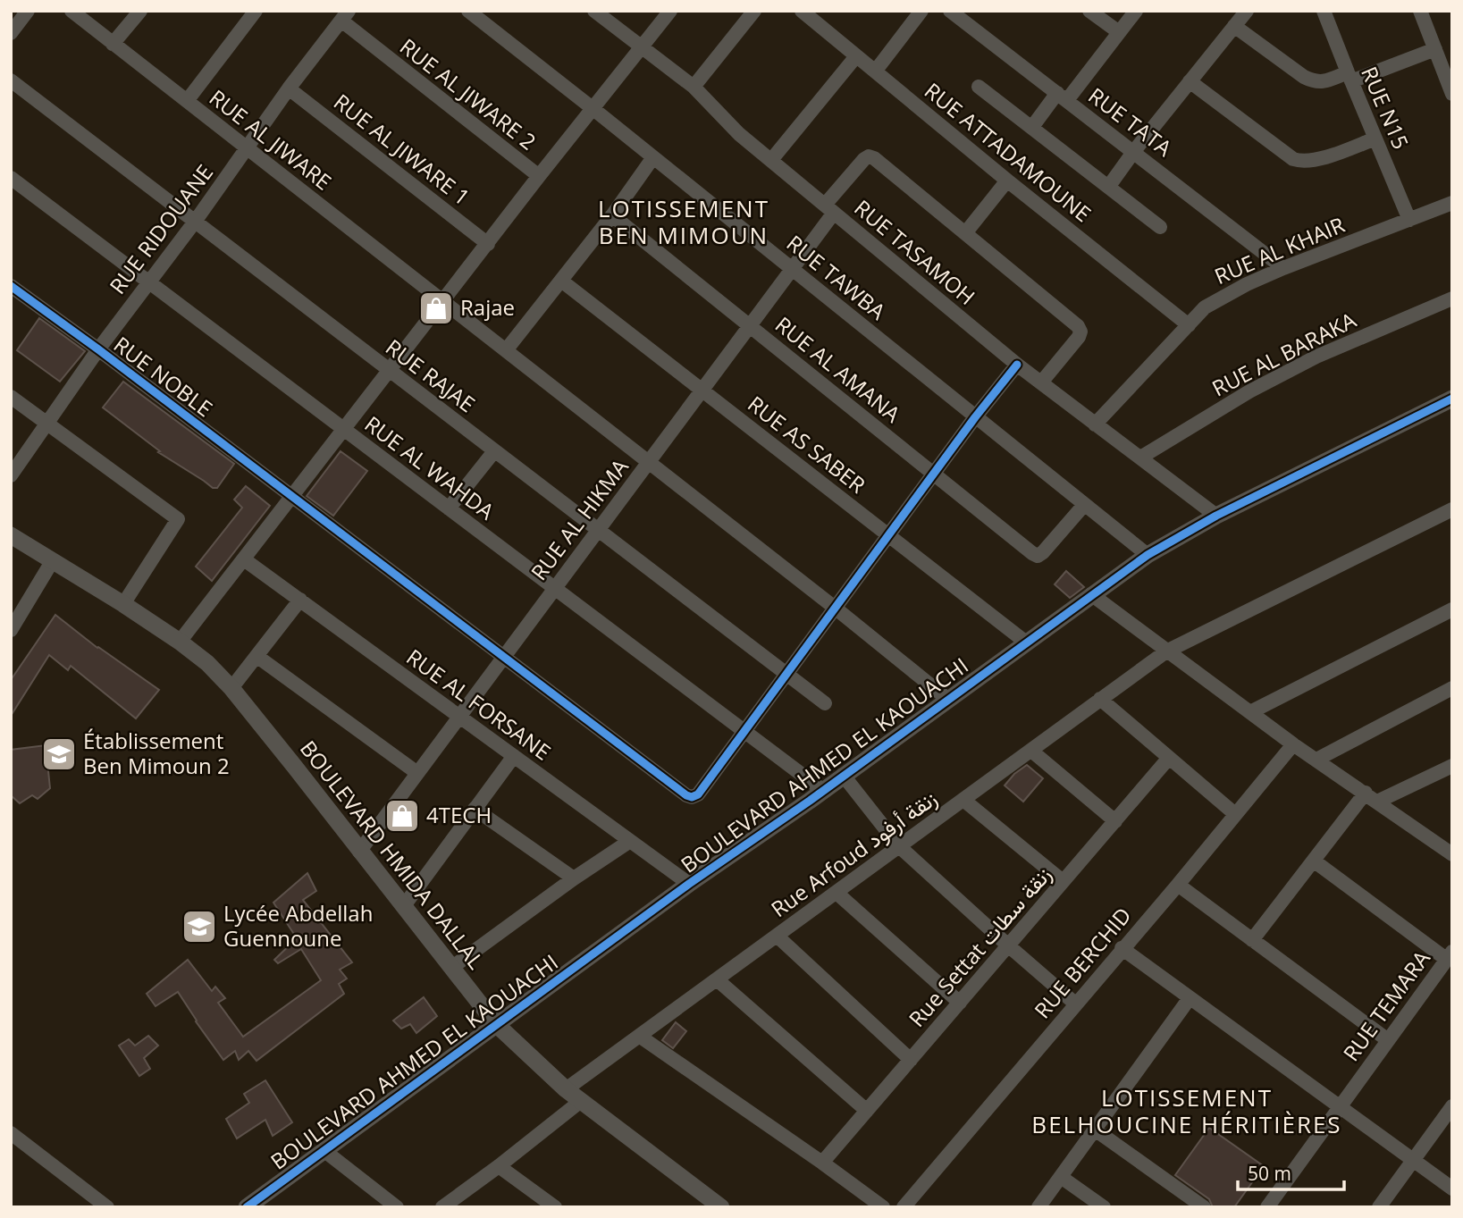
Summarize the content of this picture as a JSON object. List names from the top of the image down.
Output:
{
  "streets": {
    "street": [
      "RUE AL JIWARE 2",
      "RUE N15",
      "RUE TATA",
      "RUE AL JIWARE",
      "RUE AL JIWARE 1",
      "RUE ATTADAMOUNE",
      "RUE RIDOUANE",
      "RUE AL KHAIR",
      "RUE TASAMOH",
      "RUE TAWBA",
      "RUE AL BARAKA",
      "RUE AL AMANA",
      "RUE RAJAE",
      "RUE NOBLE",
      "RUE AS SABER",
      "RUE AL WAHDA",
      "RUE AL HIKMA",
      "RUE AL FORSANE",
      "BOULEVARD AHMED EL KAOUACHI",
      "Rue Arfoud زنقة أرفود",
      "BOULEVARD HMIDA DALLAL",
      "Rue Settat زنقة سطات",
      "RUE BERCHID",
      "RUE TEMARA"
    ]
  },
  "crossings": [
    ["RUE AL JIWARE 2", "RUE RIDOUANE"],
    ["RUE N15", "RUE AL KHAIR"],
    ["RUE TATA", "RUE AL KHAIR"],
    ["RUE AL JIWARE", "RUE RIDOUANE"],
    ["RUE AL JIWARE", "RUE AL HIKMA"],
    ["RUE AL JIWARE", "BOULEVARD AHMED EL KAOUACHI"],
    ["RUE AL JIWARE 1", "RUE RIDOUANE"],
    ["RUE ATTADAMOUNE", "RUE AL KHAIR"],
    ["RUE RIDOUANE", "RUE RAJAE"],
    ["RUE RIDOUANE", "RUE NOBLE"],
    ["RUE RIDOUANE", "RUE AL WAHDA"],
    ["RUE AL KHAIR", "RUE TASAMOH"],
    ["RUE TASAMOH", "RUE AL BARAKA"],
    ["RUE TASAMOH", "RUE AL HIKMA"],
    ["RUE TASAMOH", "BOULEVARD AHMED EL KAOUACHI"],
    ["RUE TAWBA", "RUE AL AMANA"],
    ["RUE TAWBA", "RUE AL HIKMA"],
    ["RUE TAWBA", "BOULEVARD AHMED EL KAOUACHI"],
    ["RUE AL AMANA", "RUE AL HIKMA"],
    ["RUE RAJAE", "RUE AL HIKMA"],
    ["RUE NOBLE", "RUE AL WAHDA"],
    ["RUE NOBLE", "RUE AL HIKMA"],
    ["RUE AS SABER", "RUE AL HIKMA"],
    ["RUE AS SABER", "BOULEVARD AHMED EL KAOUACHI"],
    ["RUE AL WAHDA", "RUE AL HIKMA"],
    ["RUE AL WAHDA", "BOULEVARD AHMED EL KAOUACHI"],
    ["RUE AL HIKMA", "RUE AL FORSANE"],
    ["RUE AL HIKMA", "BOULEVARD HMIDA DALLAL"],
    ["RUE AL FORSANE", "BOULEVARD AHMED EL KAOUACHI"],
    ["BOULEVARD AHMED EL KAOUACHI", "BOULEVARD HMIDA DALLAL"],
    ["Rue Arfoud زنقة أرفود", "BOULEVARD HMIDA DALLAL"]
  ],
  "districts": ["LOTISSEMENT BEN MIMOUN", "LOTISSEMENT BELHOUCINE HÉRITIÈRES"],
  "places": {
    "shop": ["Rajae", "4TECH"],
    "school or university": ["Établissement Ben Mimoun 2", "Lycée Abdellah Guennoune"]
  },
  "scale_bar": "50 m"
}
